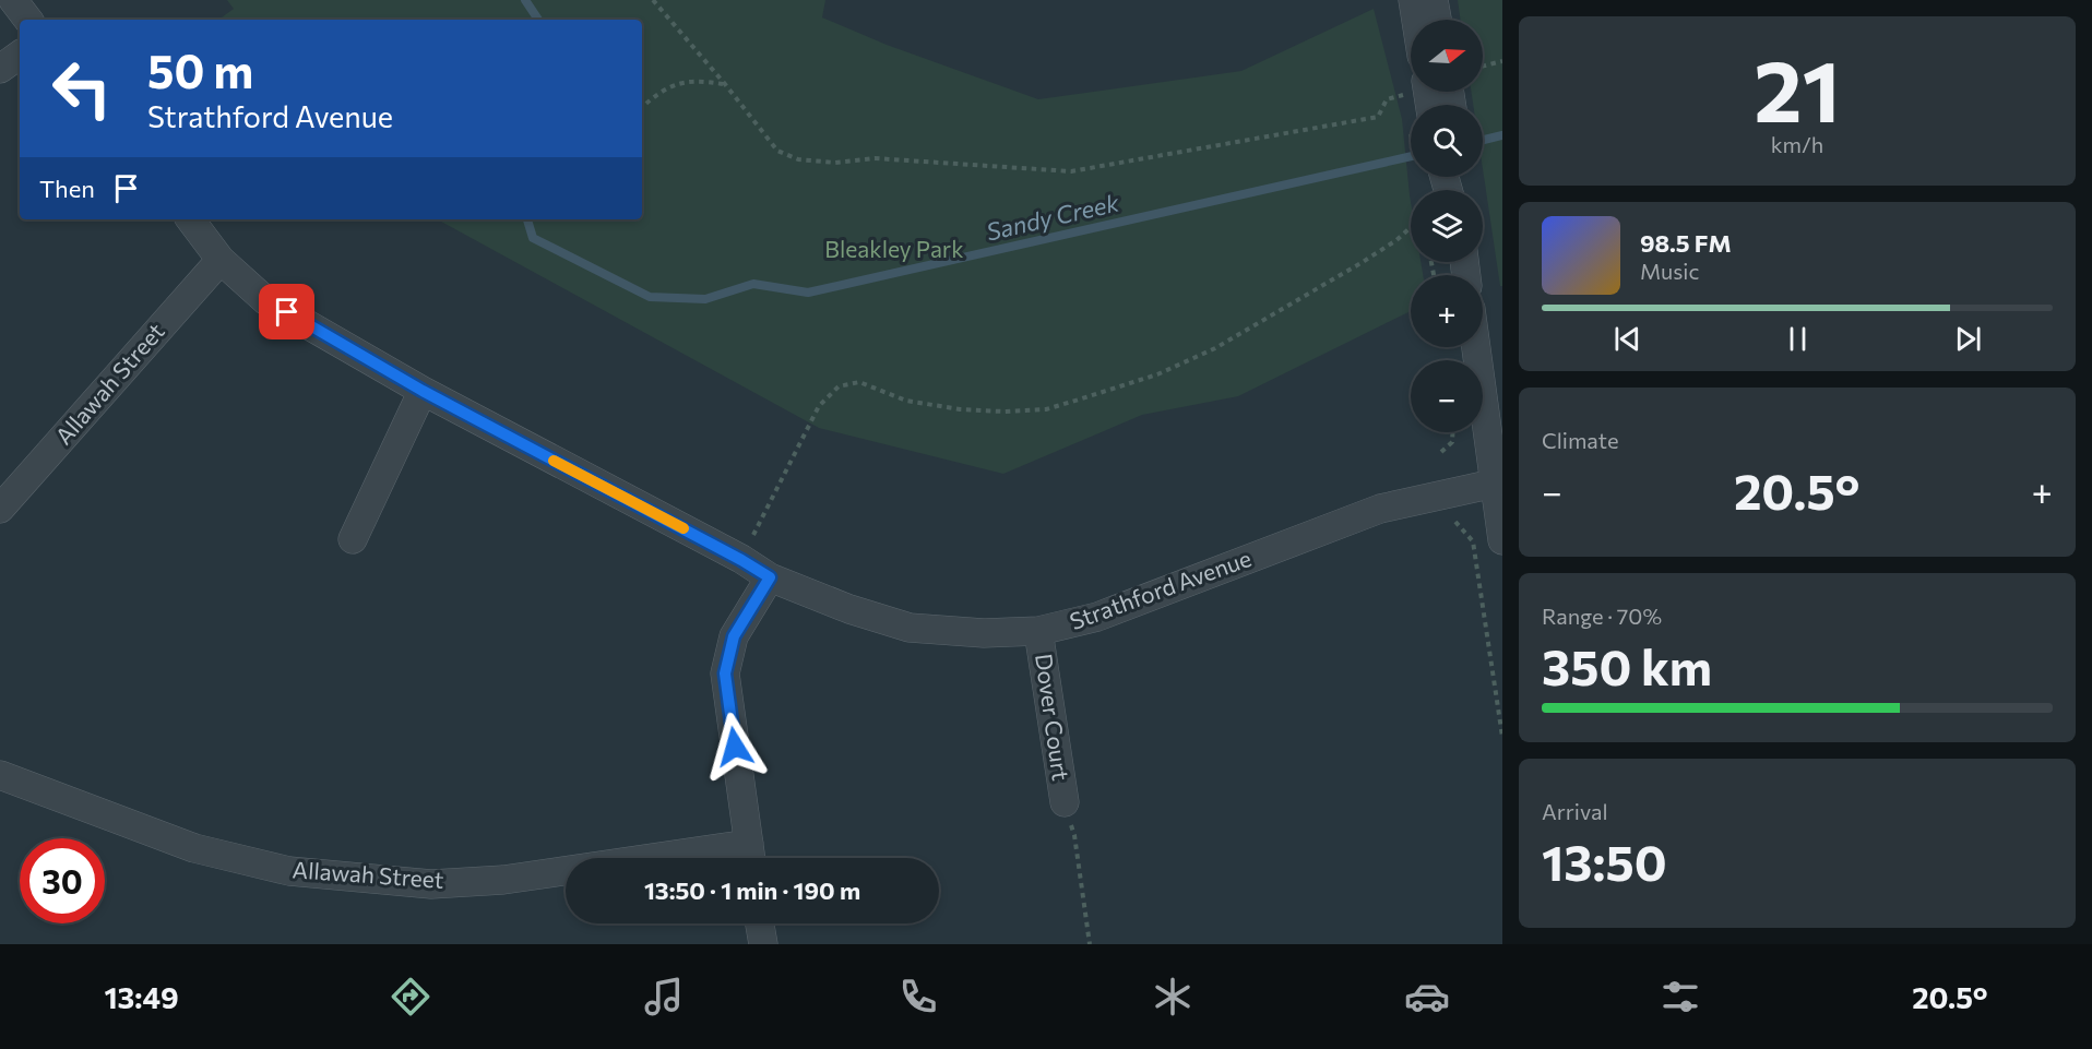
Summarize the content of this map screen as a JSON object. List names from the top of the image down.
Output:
{
  "streets": {
    "street": ["Allawah Street", "Strathford Avenue", "Dover Court"]
  },
  "crossings": [
    ["Allawah Street", "Strathford Avenue"],
    ["Strathford Avenue", "Dover Court"]
  ],
  "water": ["Sandy Creek"],
  "parks": ["Bleakley Park"],
  "north": "right",
  "page": {
    "tile": [
      ["21", "km/h"],
      "Climate",
      ["Range · 70%", "350 km"],
      ["Arrival", "13:50"]
    ],
    "map_buttons": ["+", "−"],
    "turn": ["50 m", "Strathford Avenue"],
    "then": "Then",
    "song": ["98.5 FM", "Music"],
    "heat": ["−", "20.5°", "+"],
    "limit": "30",
    "trip": "13:50 · 1 min · 190 m",
    "tabs": ["13:49", "20.5°"]
  }
}
